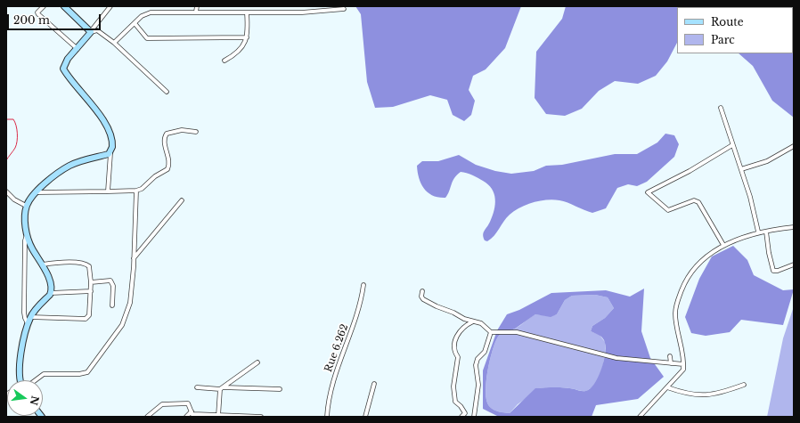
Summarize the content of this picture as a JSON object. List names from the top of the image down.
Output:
{
  "streets": {
    "street": ["Rue 6.262"]
  },
  "legend": ["Route", "Parc"],
  "scale_bar": "200 m",
  "north": "right"
}
